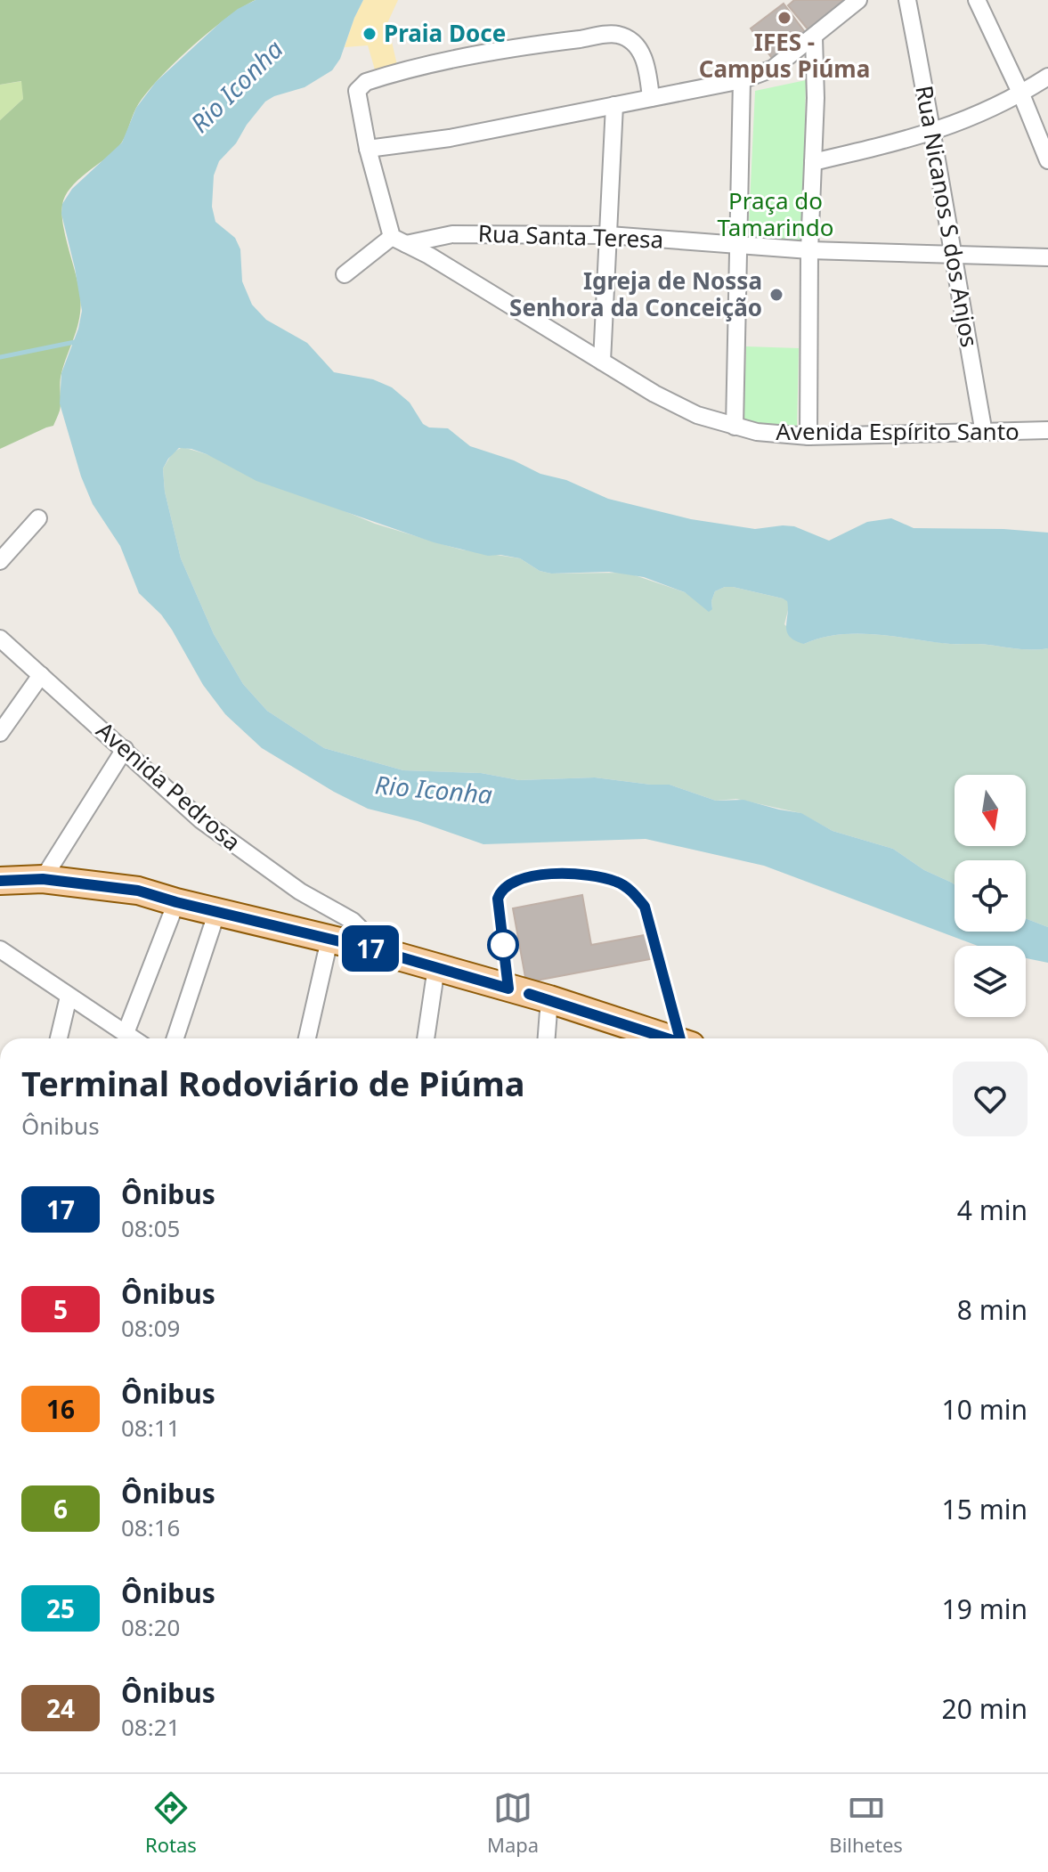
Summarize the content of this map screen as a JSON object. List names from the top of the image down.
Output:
{
  "streets": {
    "street": [
      "Rua Nicanos S dos Anjos",
      "Rua Santa Teresa",
      "Avenida Espírito Santo",
      "Avenida Pedrosa"
    ]
  },
  "crossings": [
    ["Rua Nicanos S dos Anjos", "Rua Santa Teresa"],
    ["Rua Nicanos S dos Anjos", "Avenida Espírito Santo"],
    ["Rua Santa Teresa", "Avenida Espírito Santo"]
  ],
  "water": ["Rio Iconha"],
  "parks": ["Praça do Tamarindo"],
  "places": ["IFES - Campus Piúma", "Praia Doce", "Igreja de Nossa Senhora da Conceição"],
  "lines": ["bus line 17"],
  "north": "bottom",
  "page": {
    "on_map": "17",
    "heading": ["Terminal Rodoviário de Piúma", "Ônibus"],
    "list": [
      {
        "mark": "17",
        "name": "Ônibus",
        "note": "08:05",
        "value": "4 min"
      },
      {
        "mark": "5",
        "name": "Ônibus",
        "note": "08:09",
        "value": "8 min"
      },
      {
        "mark": "16",
        "name": "Ônibus",
        "note": "08:11",
        "value": "10 min"
      },
      {
        "mark": "6",
        "name": "Ônibus",
        "note": "08:16",
        "value": "15 min"
      },
      {
        "mark": "25",
        "name": "Ônibus",
        "note": "08:20",
        "value": "19 min"
      },
      {
        "mark": "24",
        "name": "Ônibus",
        "note": "08:21",
        "value": "20 min"
      }
    ],
    "tabs": ["Rotas", "Mapa", "Bilhetes"]
  }
}
